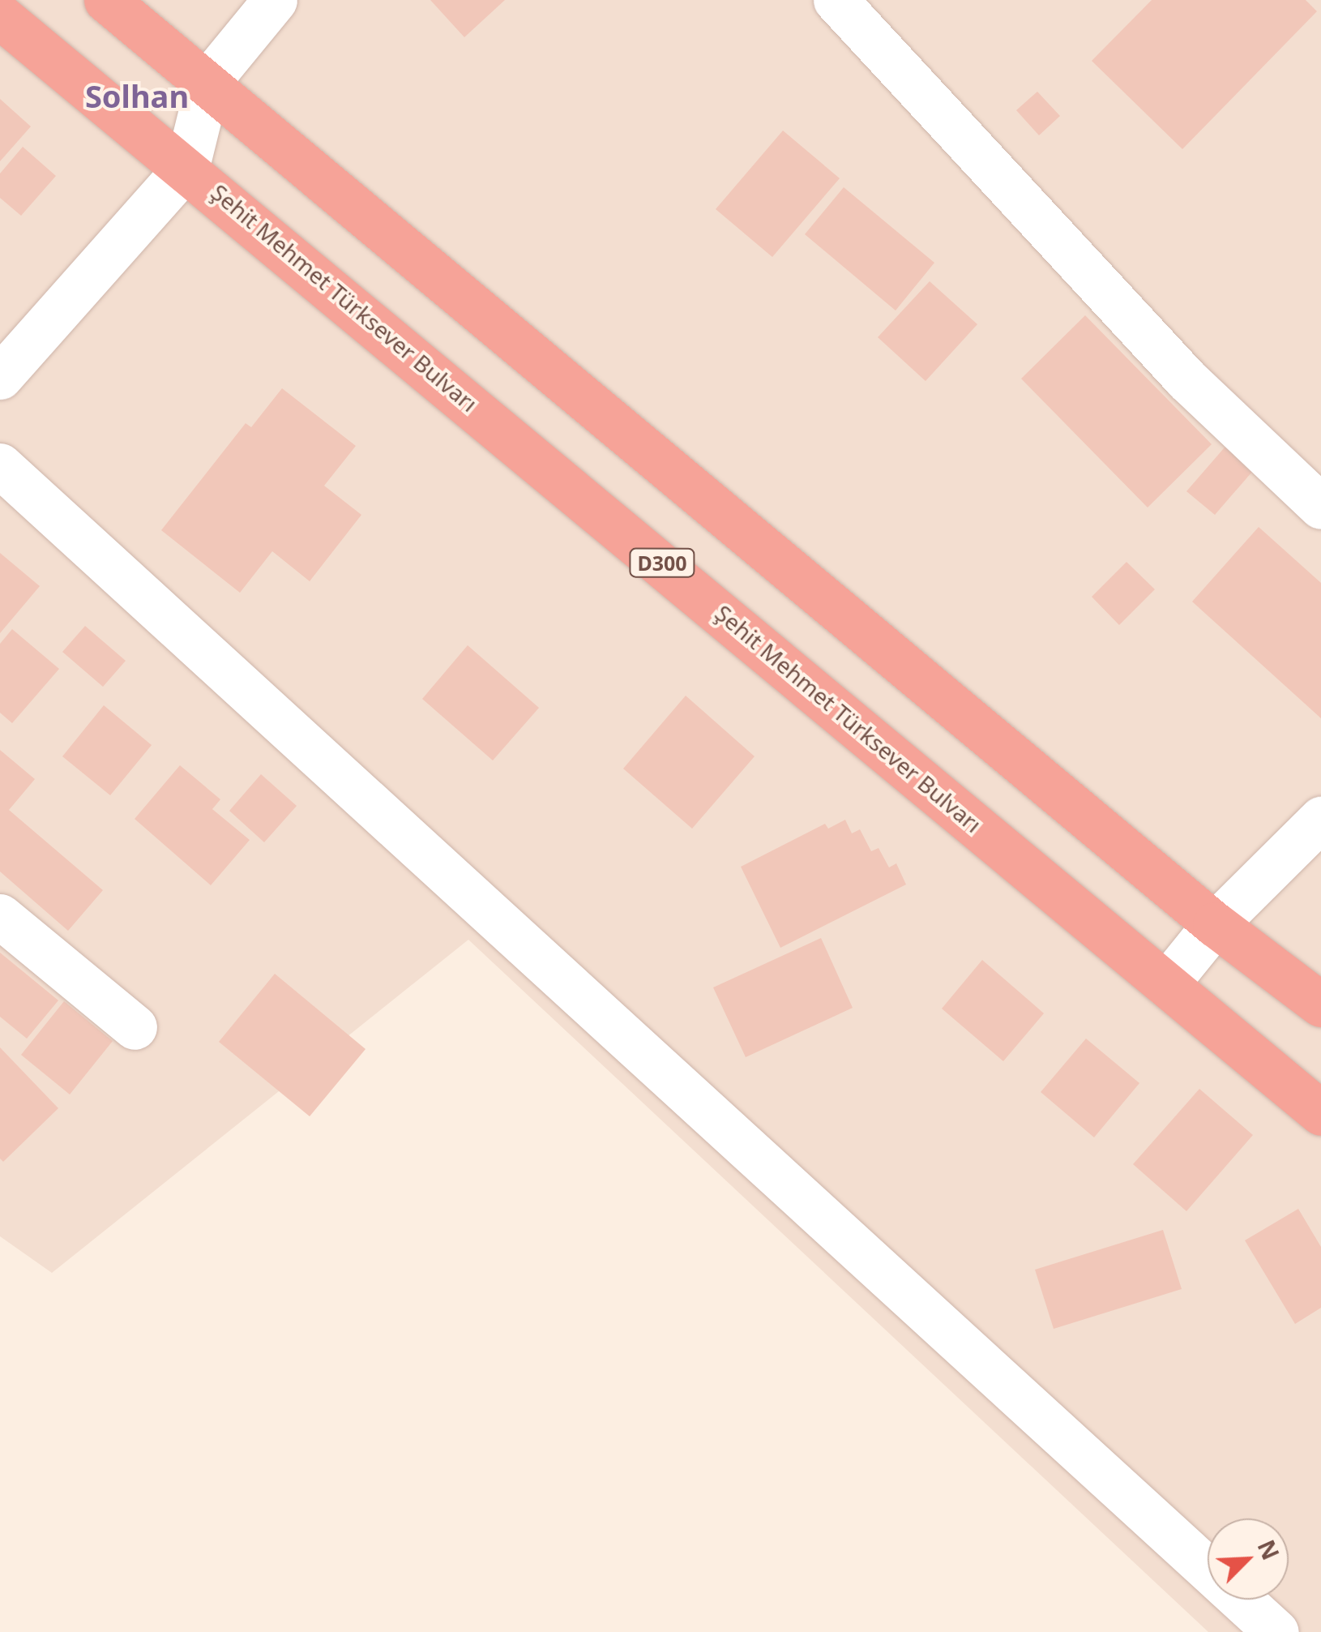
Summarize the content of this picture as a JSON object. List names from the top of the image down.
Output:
{
  "streets": {
    "highway": ["Şehit Mehmet Türksever Bulvarı", "D300"]
  },
  "districts": ["Solhan"],
  "north": "top right"
}
